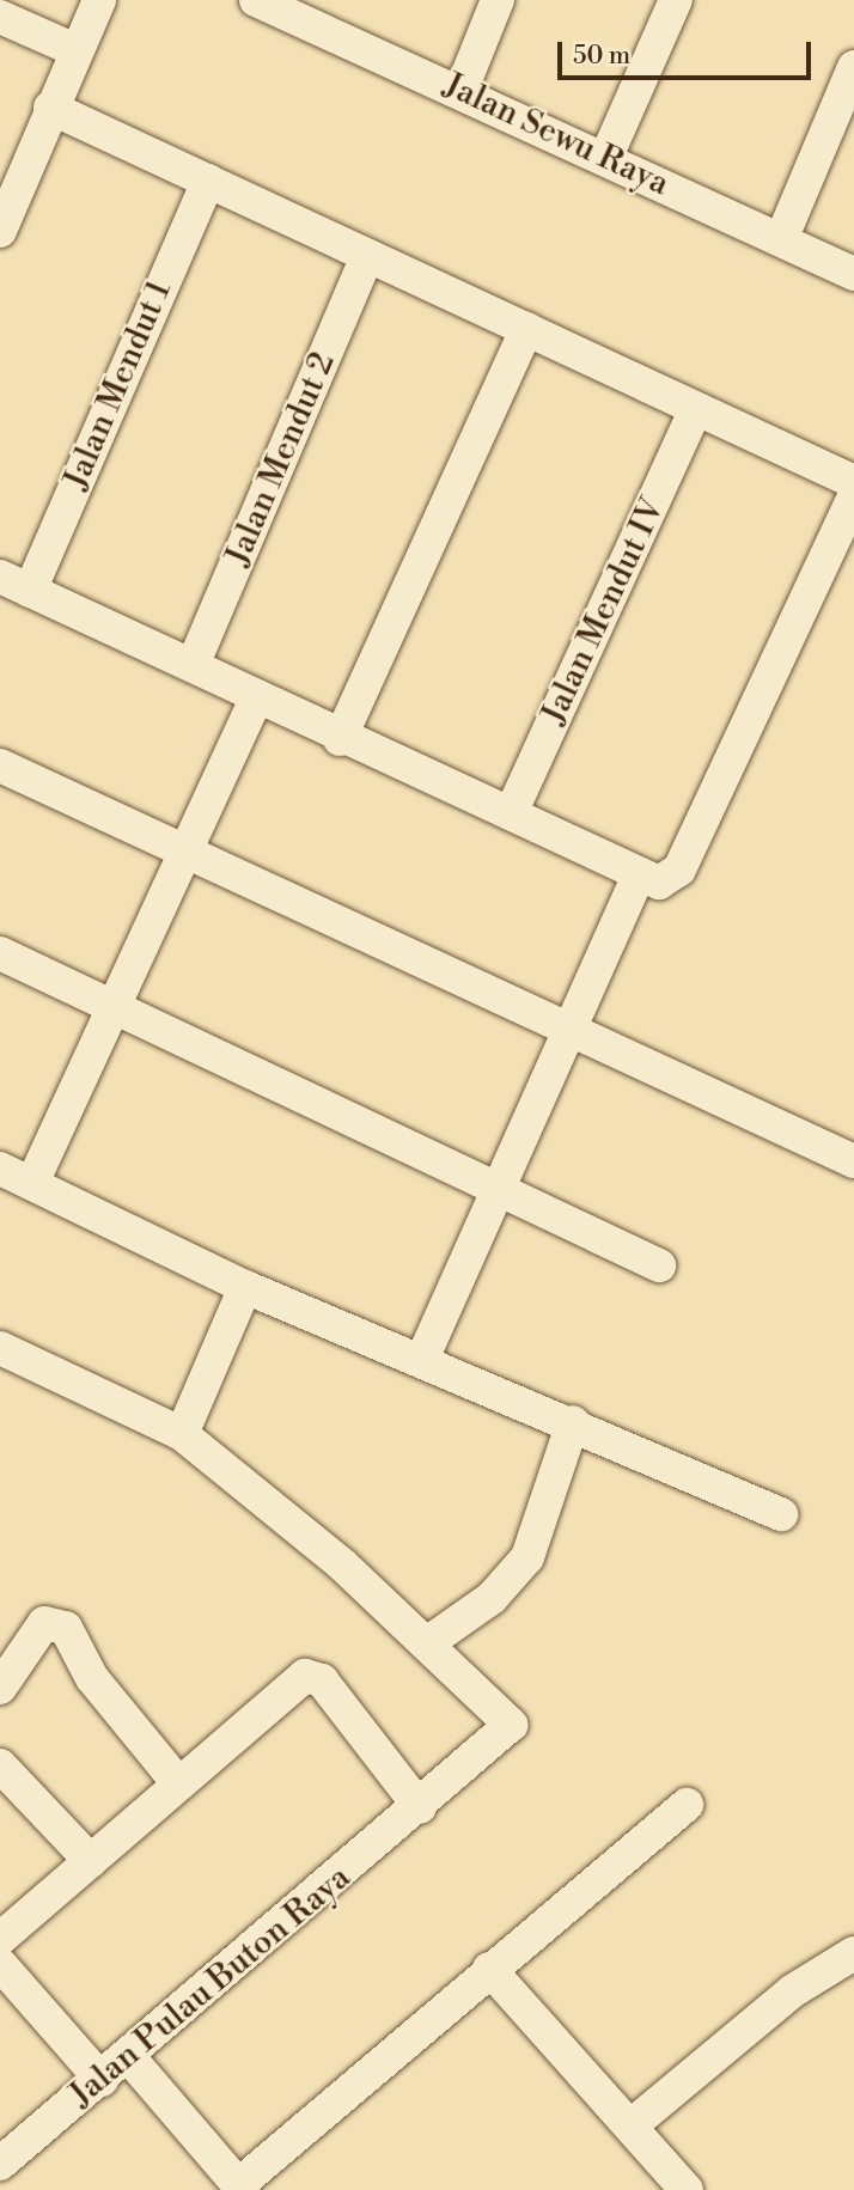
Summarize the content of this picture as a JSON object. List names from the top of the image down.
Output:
{
  "streets": {
    "street": [
      "Jalan Sewu Raya",
      "Jalan Mendut 1",
      "Jalan Mendut 2",
      "Jalan Mendut IV",
      "Jalan Pulau Buton Raya"
    ]
  },
  "scale_bar": "50 m"
}
